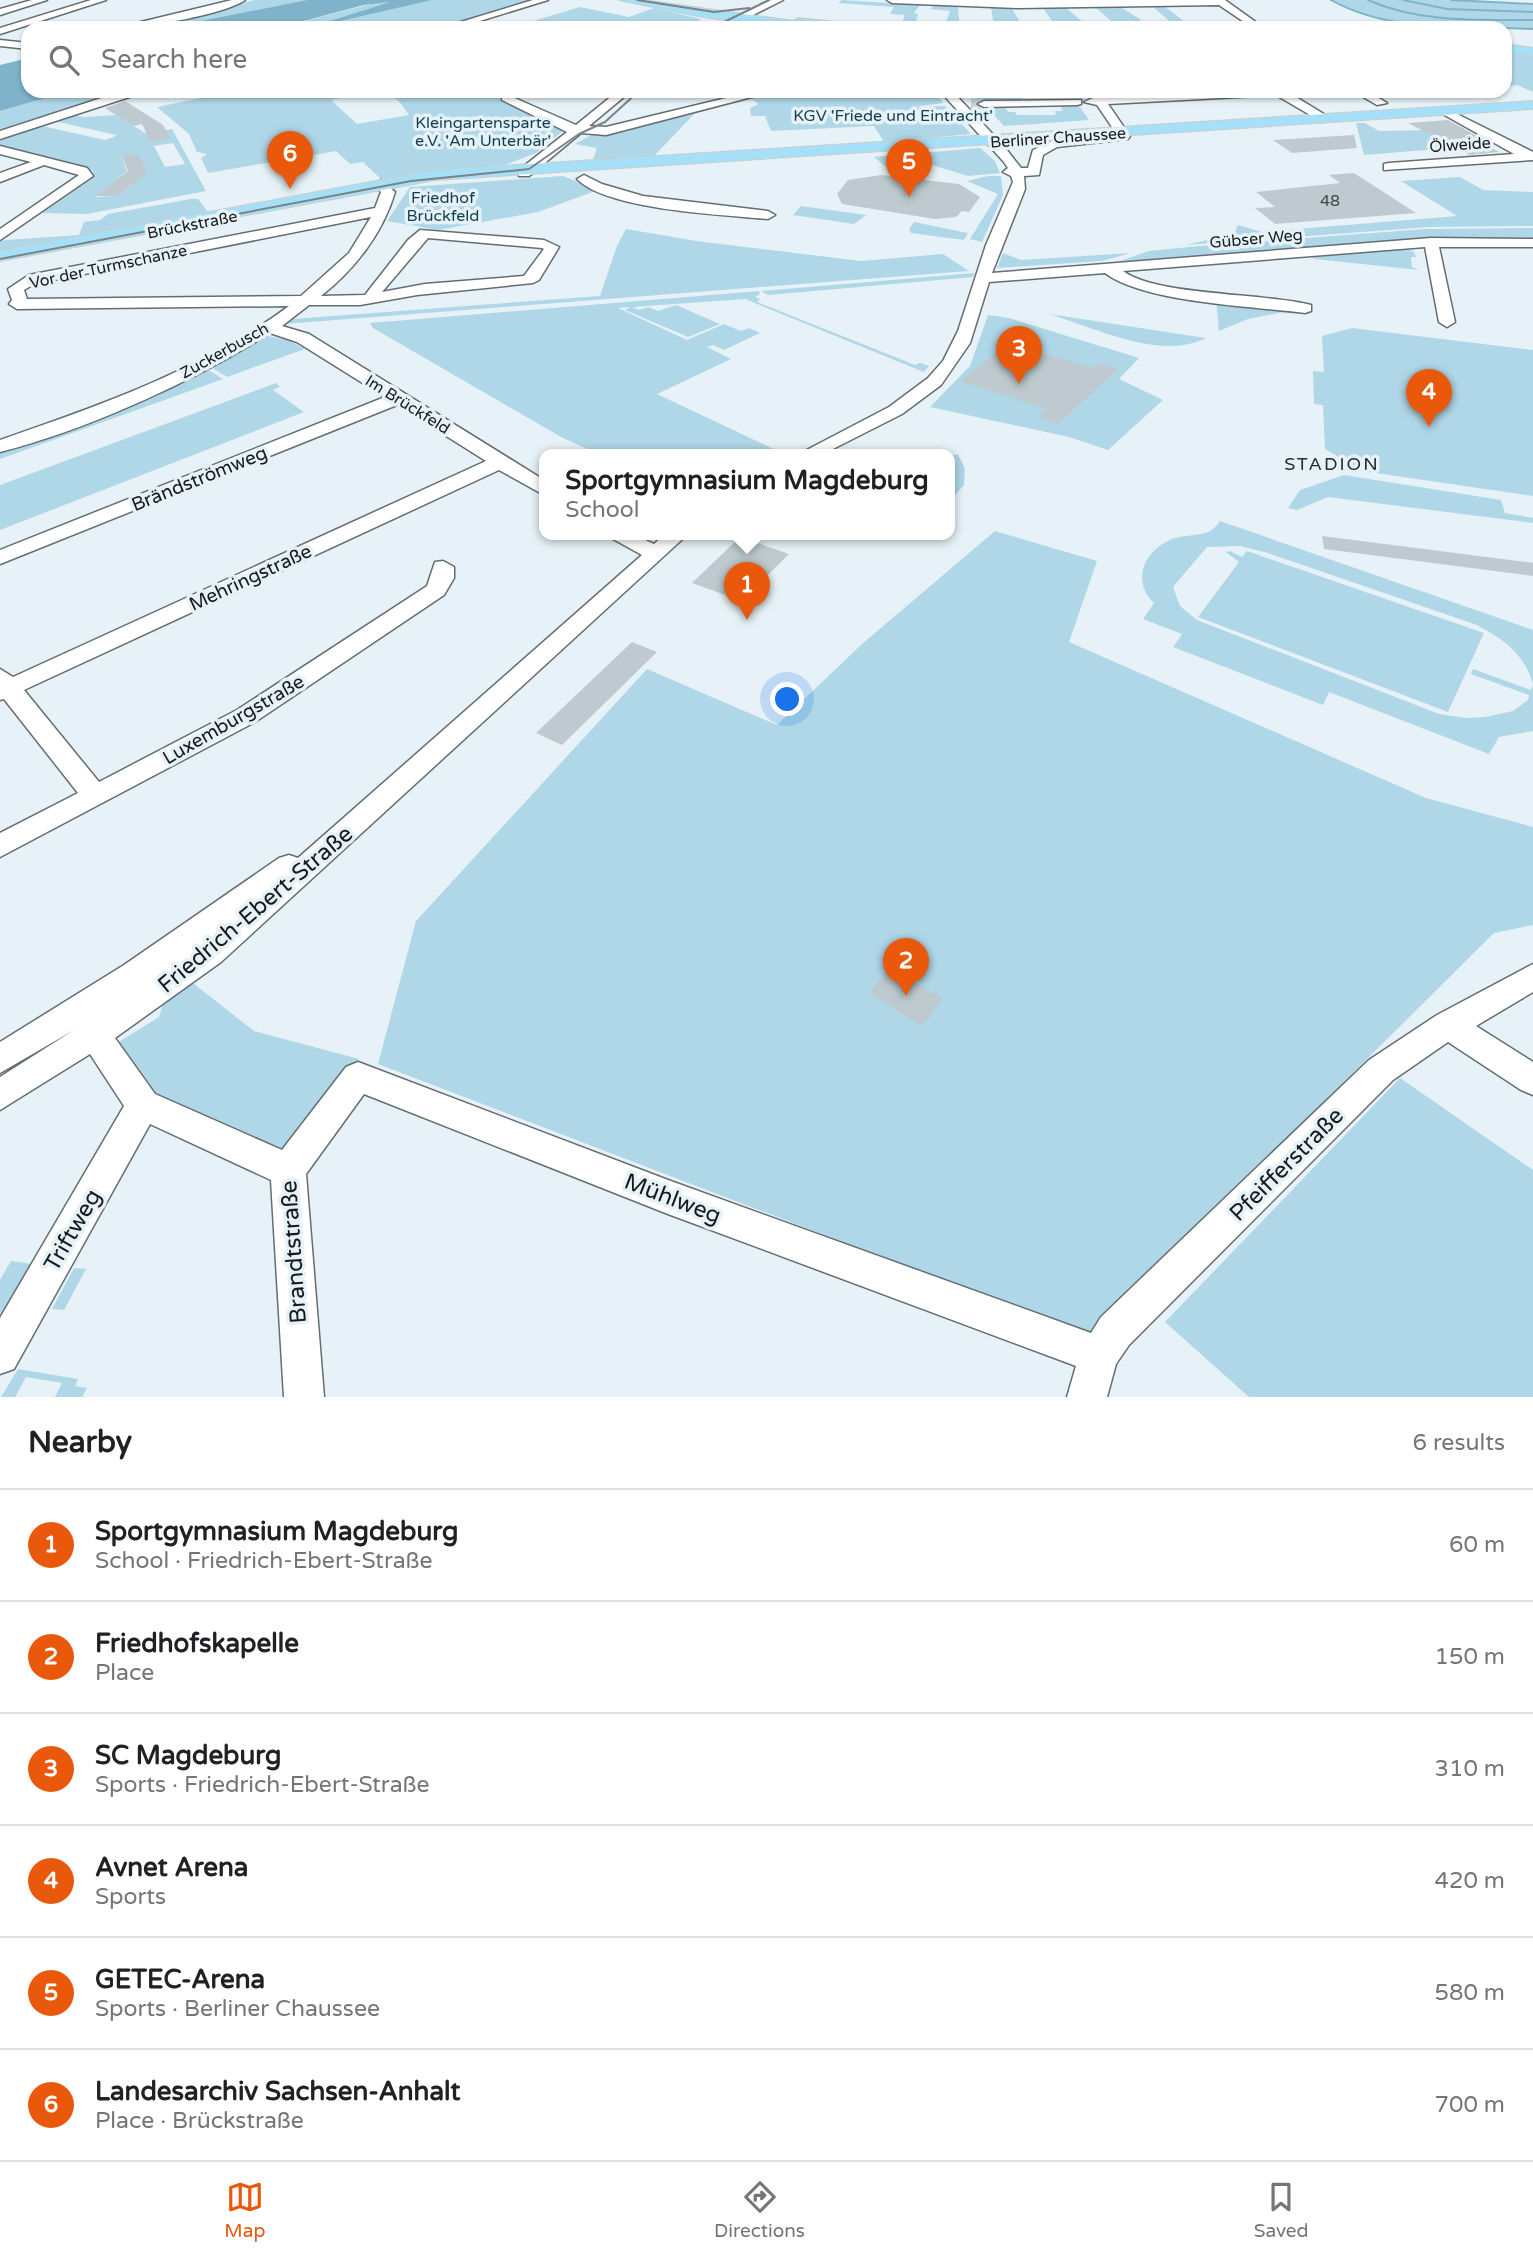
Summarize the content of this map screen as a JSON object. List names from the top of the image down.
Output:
{
  "streets": {
    "main road": ["Berliner Chaussee", "Brückstraße"],
    "street": [
      "Ölweide",
      "Gübser Weg",
      "Vor der Turmschanze",
      "Zuckerbusch",
      "Im Brückfeld",
      "Brändströmweg",
      "Mehringstraße",
      "Luxemburgstraße",
      "Friedrich-Ebert-Straße",
      "Pfeifferstraße",
      "Mühlweg",
      "Triftweg",
      "Brandtstraße"
    ]
  },
  "crossings": [
    ["Berliner Chaussee", "Brückstraße"],
    ["Berliner Chaussee", "Zuckerbusch"],
    ["Brückstraße", "Zuckerbusch"],
    ["Vor der Turmschanze", "Zuckerbusch"],
    ["Zuckerbusch", "Im Brückfeld"],
    ["Im Brückfeld", "Brändströmweg"],
    ["Im Brückfeld", "Mehringstraße"],
    ["Pfeifferstraße", "Mühlweg"],
    ["Mühlweg", "Brandtstraße"],
    ["Triftweg", "Brandtstraße"]
  ],
  "districts": ["STADION"],
  "parks": ["KGV 'Friede und Eintracht'", "Kleingartensparte e.V. 'Am Unterbär'", "Friedhof Brückfeld"],
  "house_numbers": ["48"],
  "page": {
    "search": "Search here",
    "pins": [
      "6",
      "5",
      "3",
      "4",
      "1",
      "2"
    ],
    "popup": ["Sportgymnasium Magdeburg", "School"],
    "heading": ["Nearby", "6 results"],
    "list": [
      {
        "mark": "1",
        "name": "Sportgymnasium Magdeburg",
        "note": "School · Friedrich-Ebert-Straße",
        "value": "60 m"
      },
      {
        "mark": "2",
        "name": "Friedhofskapelle",
        "note": "Place",
        "value": "150 m"
      },
      {
        "mark": "3",
        "name": "SC Magdeburg",
        "note": "Sports · Friedrich-Ebert-Straße",
        "value": "310 m"
      },
      {
        "mark": "4",
        "name": "Avnet Arena",
        "note": "Sports",
        "value": "420 m"
      },
      {
        "mark": "5",
        "name": "GETEC-Arena",
        "note": "Sports · Berliner Chaussee",
        "value": "580 m"
      },
      {
        "mark": "6",
        "name": "Landesarchiv Sachsen-Anhalt",
        "note": "Place · Brückstraße",
        "value": "700 m"
      }
    ],
    "nav": ["Map", "Directions", "Saved"]
  }
}
